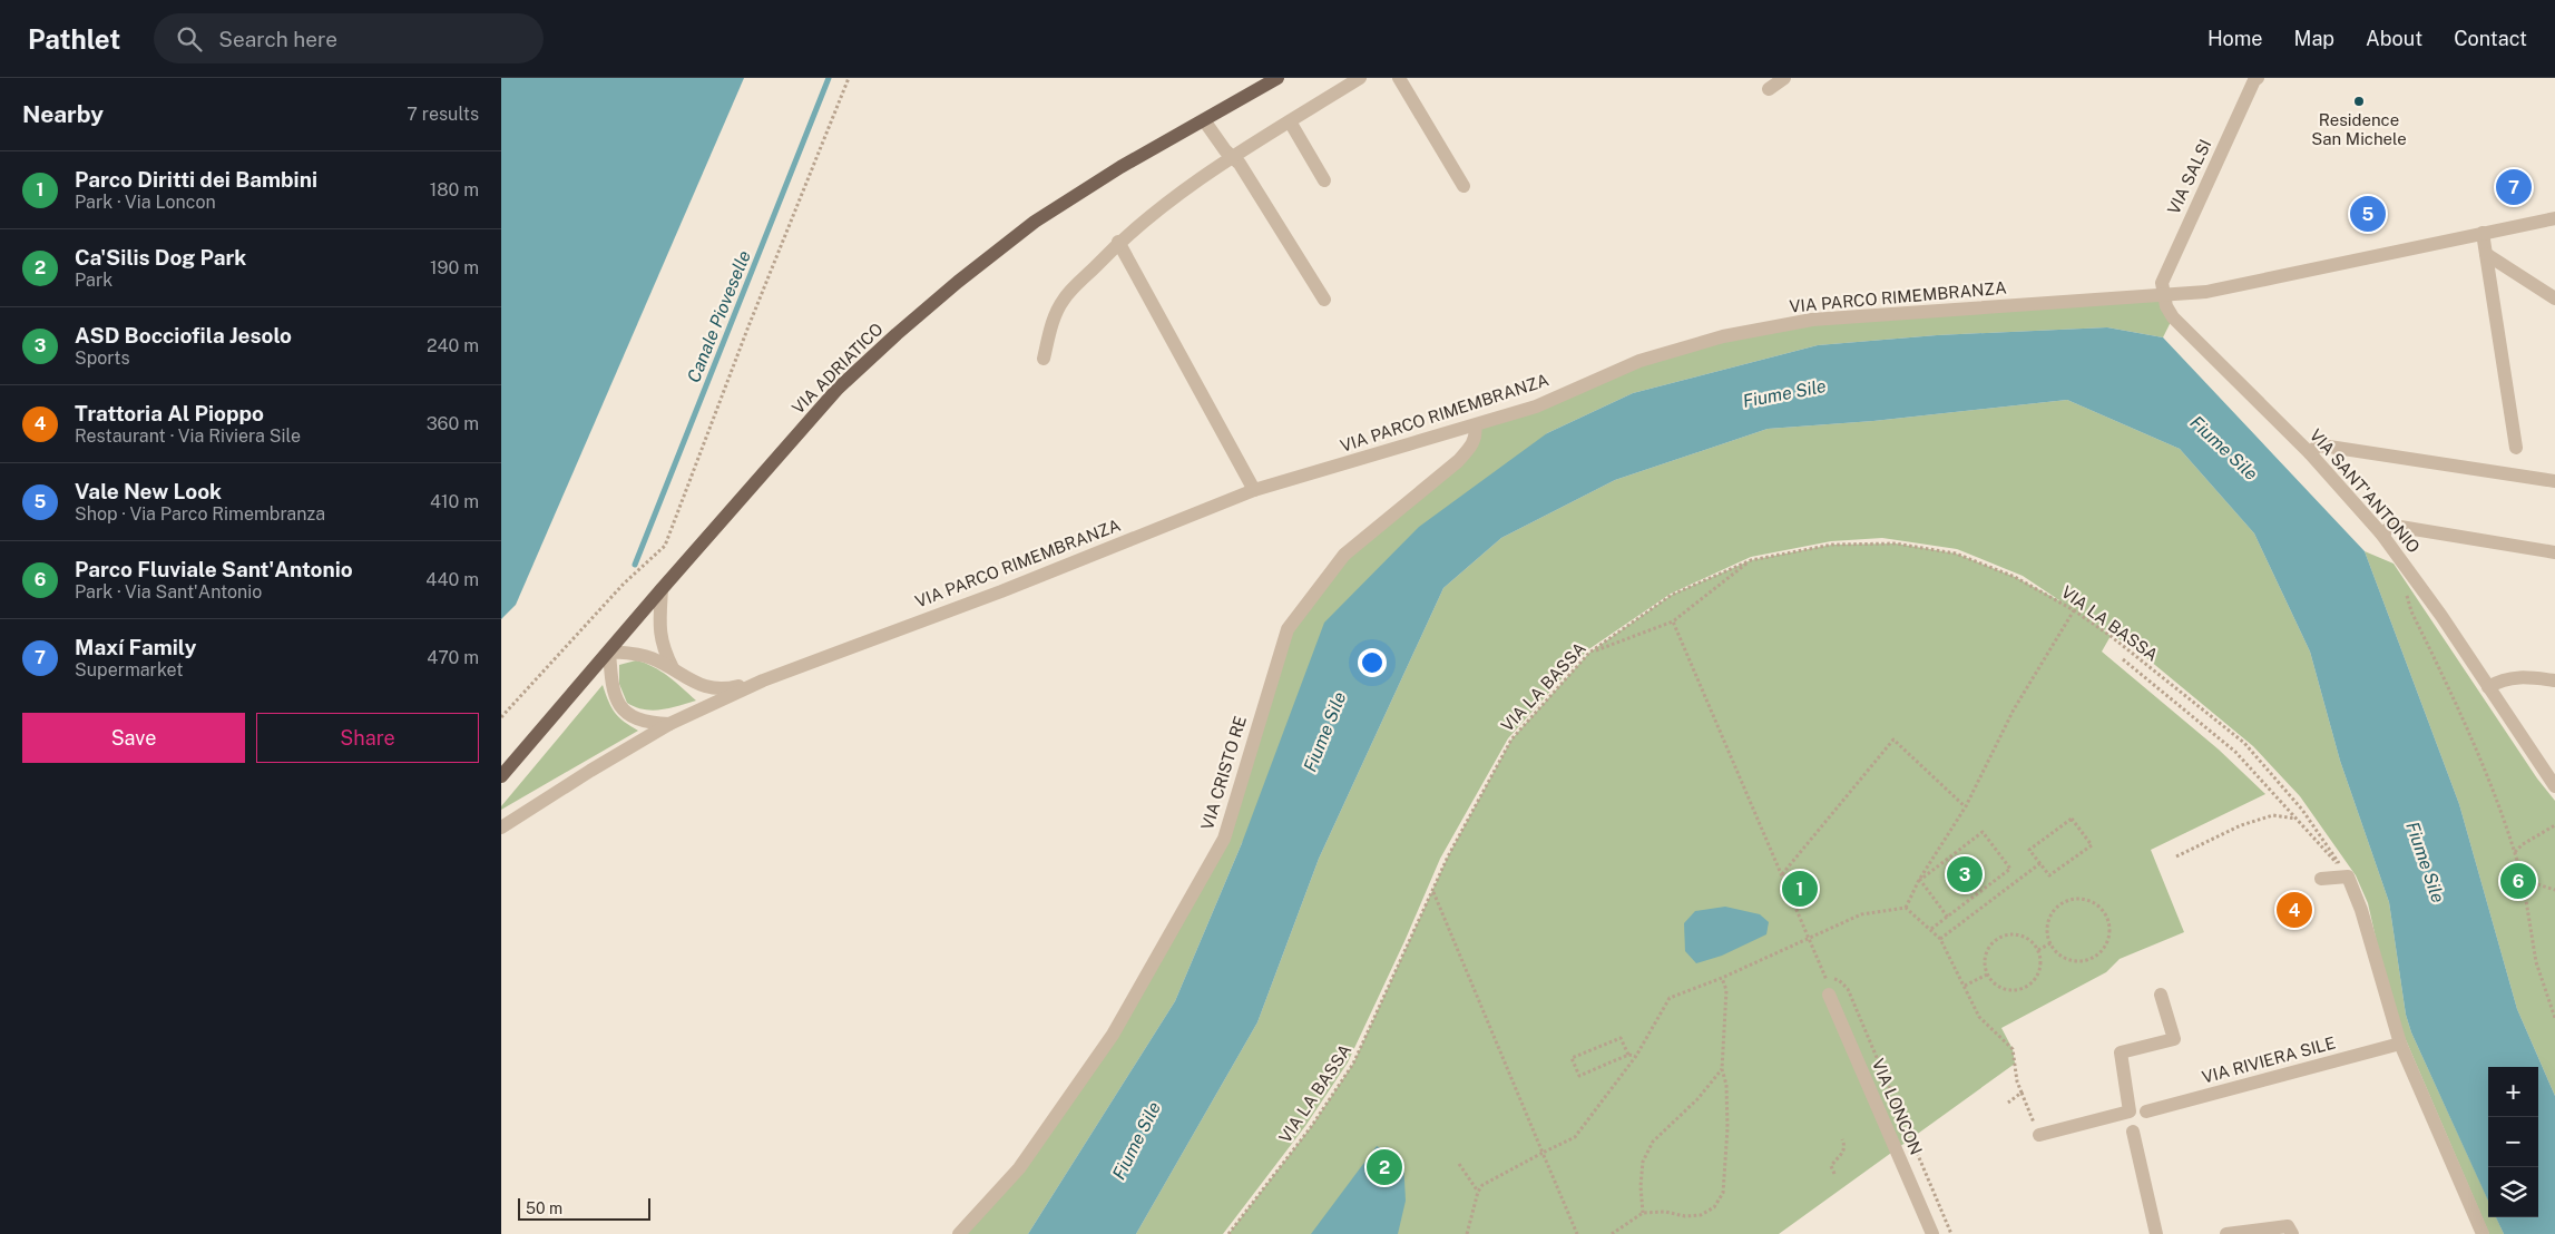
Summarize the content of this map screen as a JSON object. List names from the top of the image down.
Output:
{
  "streets": {
    "main road": ["VIA ADRIATICO"],
    "street": [
      "VIA SALSI",
      "VIA PARCO RIMEMBRANZA",
      "VIA SANT'ANTONIO",
      "VIA CRISTO RE",
      "VIA RIVIERA SILE",
      "VIA LONCON"
    ],
    "path": ["VIA LA BASSA"]
  },
  "crossings": [
    ["VIA SALSI", "VIA PARCO RIMEMBRANZA"],
    ["VIA SALSI", "VIA SANT'ANTONIO"],
    ["VIA PARCO RIMEMBRANZA", "VIA ADRIATICO"],
    ["VIA PARCO RIMEMBRANZA", "VIA SANT'ANTONIO"],
    ["VIA PARCO RIMEMBRANZA", "VIA CRISTO RE"]
  ],
  "water": ["Canale Pioveselle", "Fiume Sile"],
  "places": ["Residence San Michele"],
  "scale_bar": "50 m",
  "page": {
    "header": "Pathlet",
    "search": "Search here",
    "nav": [
      "Home",
      "Map",
      "About",
      "Contact"
    ],
    "heading": ["Nearby", "7 results"],
    "list": [
      {
        "mark": "1",
        "name": "Parco Diritti dei Bambini",
        "note": "Park · Via Loncon",
        "value": "180 m"
      },
      {
        "mark": "2",
        "name": "Ca'Silis Dog Park",
        "note": "Park",
        "value": "190 m"
      },
      {
        "mark": "3",
        "name": "ASD Bocciofila Jesolo",
        "note": "Sports",
        "value": "240 m"
      },
      {
        "mark": "4",
        "name": "Trattoria Al Pioppo",
        "note": "Restaurant · Via Riviera Sile",
        "value": "360 m"
      },
      {
        "mark": "5",
        "name": "Vale New Look",
        "note": "Shop · Via Parco Rimembranza",
        "value": "410 m"
      },
      {
        "mark": "6",
        "name": "Parco Fluviale Sant'Antonio",
        "note": "Park · Via Sant'Antonio",
        "value": "440 m"
      },
      {
        "mark": "7",
        "name": "Maxí Family",
        "note": "Supermarket",
        "value": "470 m"
      }
    ],
    "pins": [
      "7",
      "5",
      "3",
      "6",
      "1",
      "4",
      "2"
    ],
    "buttons": ["Save", "Share"],
    "map_buttons": ["+", "−"],
    "scale": "50 m"
  }
}
